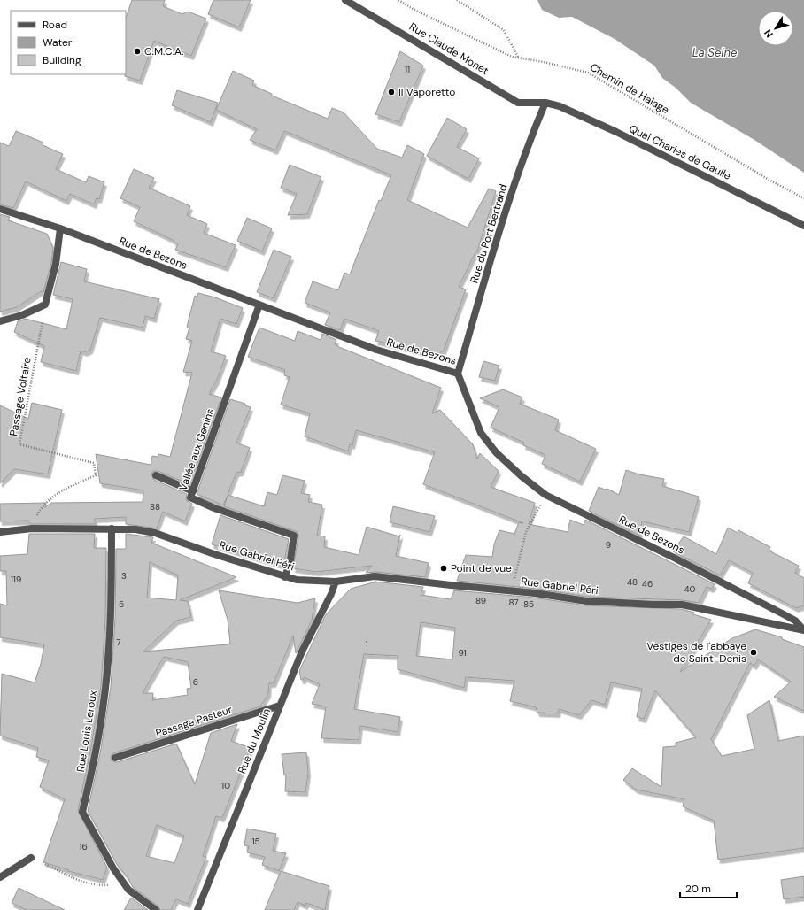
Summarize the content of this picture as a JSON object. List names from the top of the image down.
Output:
{
  "streets": {
    "street": [
      "Rue Claude Monet",
      "Quai Charles de Gaulle",
      "Rue du Port Bertrand",
      "Rue de Bezons",
      "Vallée aux Genins",
      "Rue Gabriel Péri",
      "Passage Pasteur",
      "Rue Louis Leroux",
      "Rue du Moulin"
    ],
    "path": ["Chemin de Halage", "Passage Voltaire"]
  },
  "crossings": [
    ["Rue Claude Monet", "Quai Charles de Gaulle"],
    ["Rue Claude Monet", "Rue du Port Bertrand"],
    ["Quai Charles de Gaulle", "Rue du Port Bertrand"],
    ["Rue du Port Bertrand", "Rue de Bezons"],
    ["Rue de Bezons", "Vallée aux Genins"],
    ["Rue de Bezons", "Rue Gabriel Péri"],
    ["Passage Voltaire", "Rue Gabriel Péri"],
    ["Vallée aux Genins", "Rue Gabriel Péri"],
    ["Rue Gabriel Péri", "Rue Louis Leroux"],
    ["Rue Gabriel Péri", "Rue du Moulin"],
    ["Passage Pasteur", "Rue du Moulin"]
  ],
  "water": ["La Seine"],
  "places": [
    "C.M.C.A.",
    "Il Vaporetto",
    "Point de vue",
    "Vestiges de l'abbaye de Saint-Denis"
  ],
  "house_numbers": [
    "11",
    "88",
    "9",
    "3",
    "119",
    "48",
    "46",
    "40",
    "89",
    "87",
    "5",
    "85",
    "7",
    "1",
    "91",
    "6",
    "10",
    "15",
    "16"
  ],
  "legend": ["Road", "Water", "Building"],
  "scale_bar": "20 m",
  "north": "bottom left"
}
